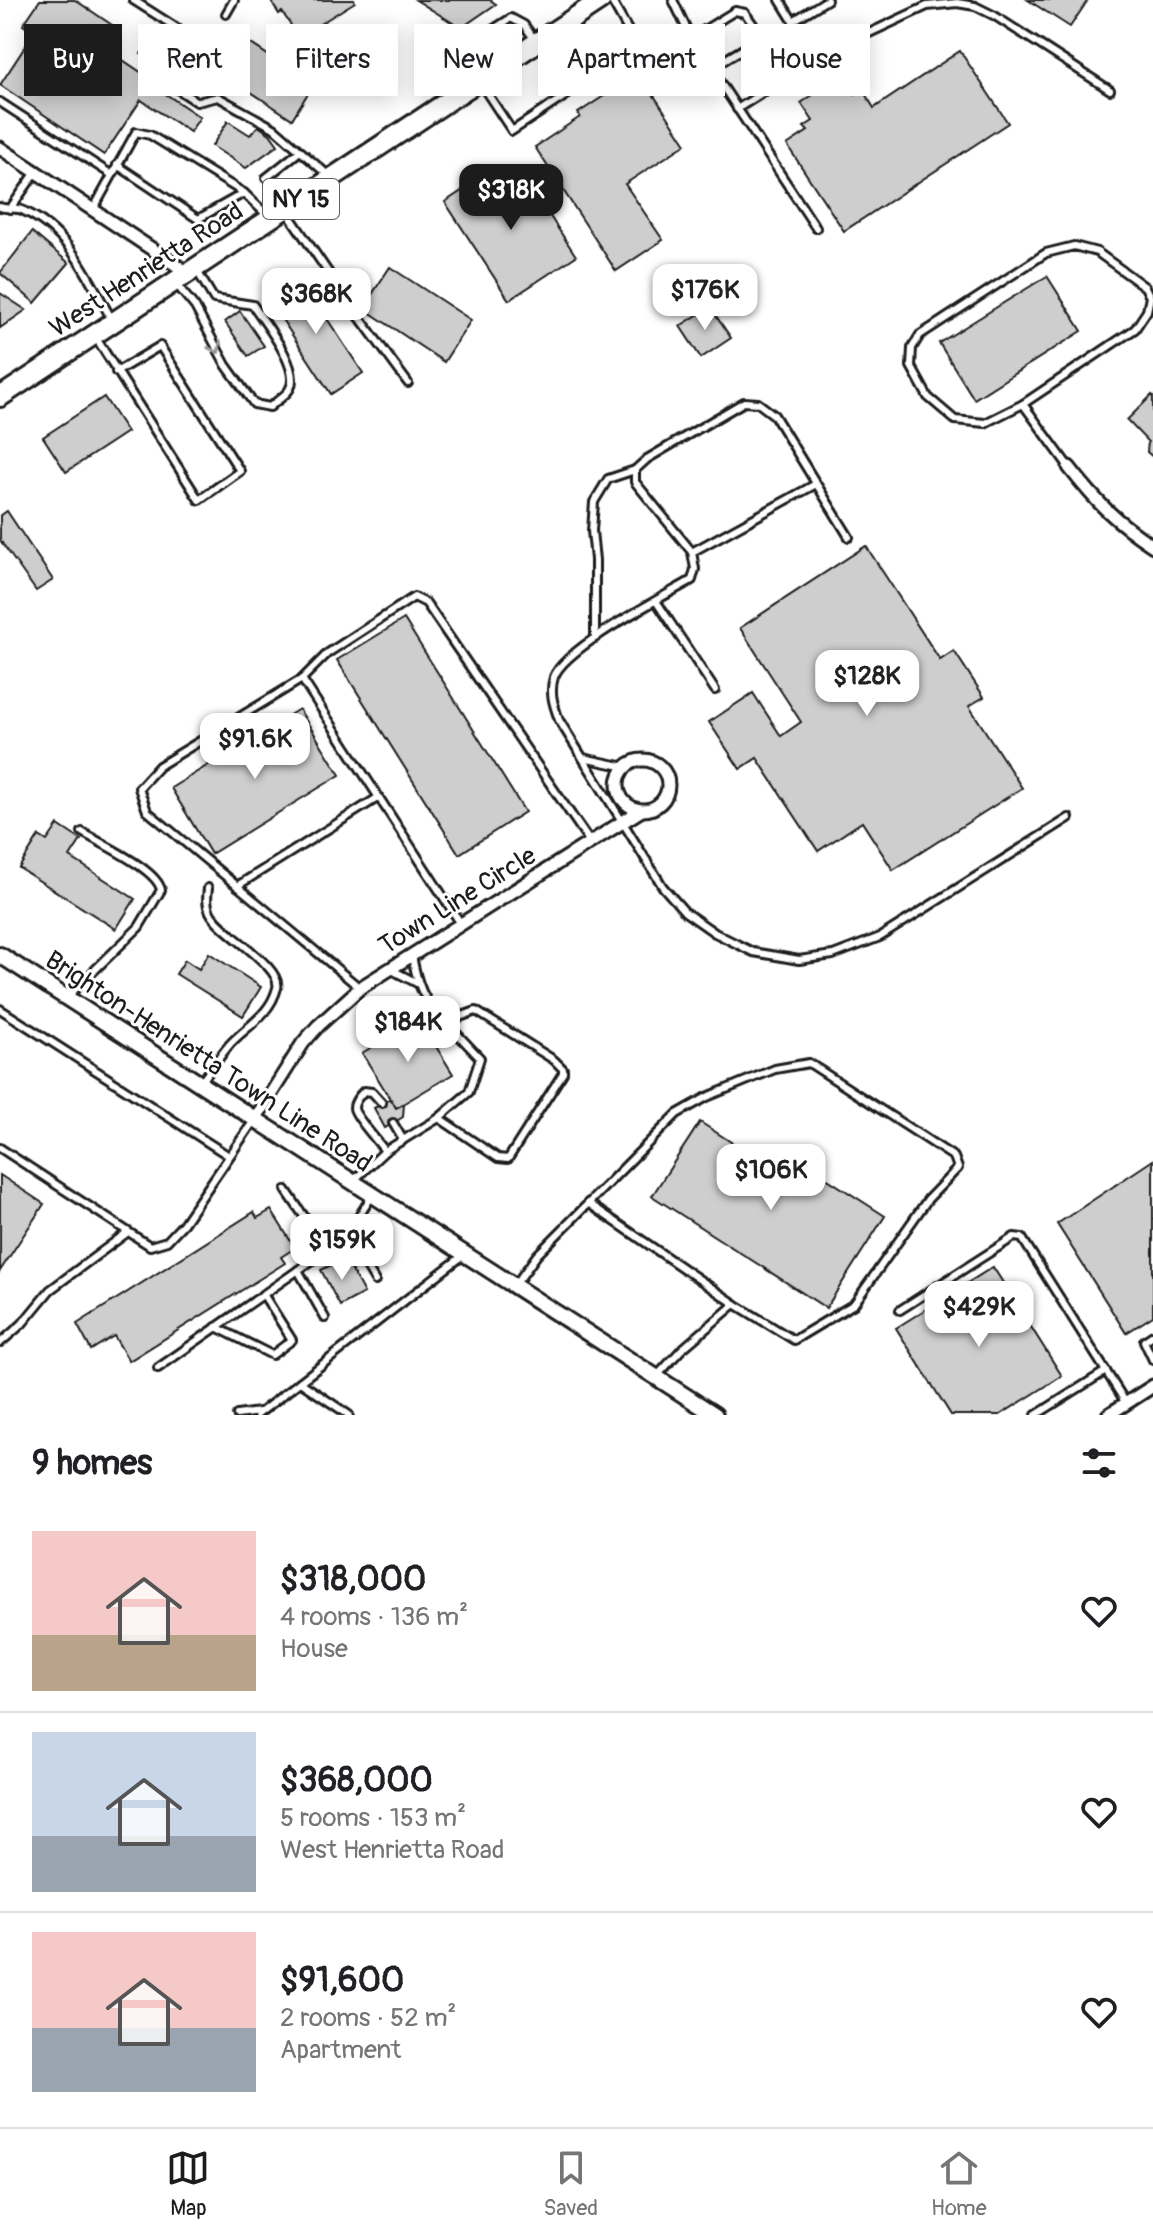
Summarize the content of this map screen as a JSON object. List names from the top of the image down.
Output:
{
  "streets": {
    "main road": ["NY 15", "West Henrietta Road"],
    "street": ["Town Line Circle", "Brighton-Henrietta Town Line Road"]
  },
  "crossings": [
    ["Town Line Circle", "Brighton-Henrietta Town Line Road"]
  ],
  "page": {
    "chip": [
      "Buy",
      "Rent",
      "Filters",
      "New",
      "Apartment",
      "House"
    ],
    "price": [
      "$318K",
      "$176K",
      "$368K",
      "$128K",
      "$91.6K",
      "$184K",
      "$106K",
      "$159K",
      "$429K"
    ],
    "heading": "9 homes",
    "list": [
      {
        "name": "$318,000",
        "note": "4 rooms · 136 m² · House"
      },
      {
        "name": "$368,000",
        "note": "5 rooms · 153 m² · West Henrietta Road"
      },
      {
        "name": "$91,600",
        "note": "2 rooms · 52 m² · Apartment"
      }
    ],
    "tabs": ["Map", "Saved", "Home"]
  }
}
